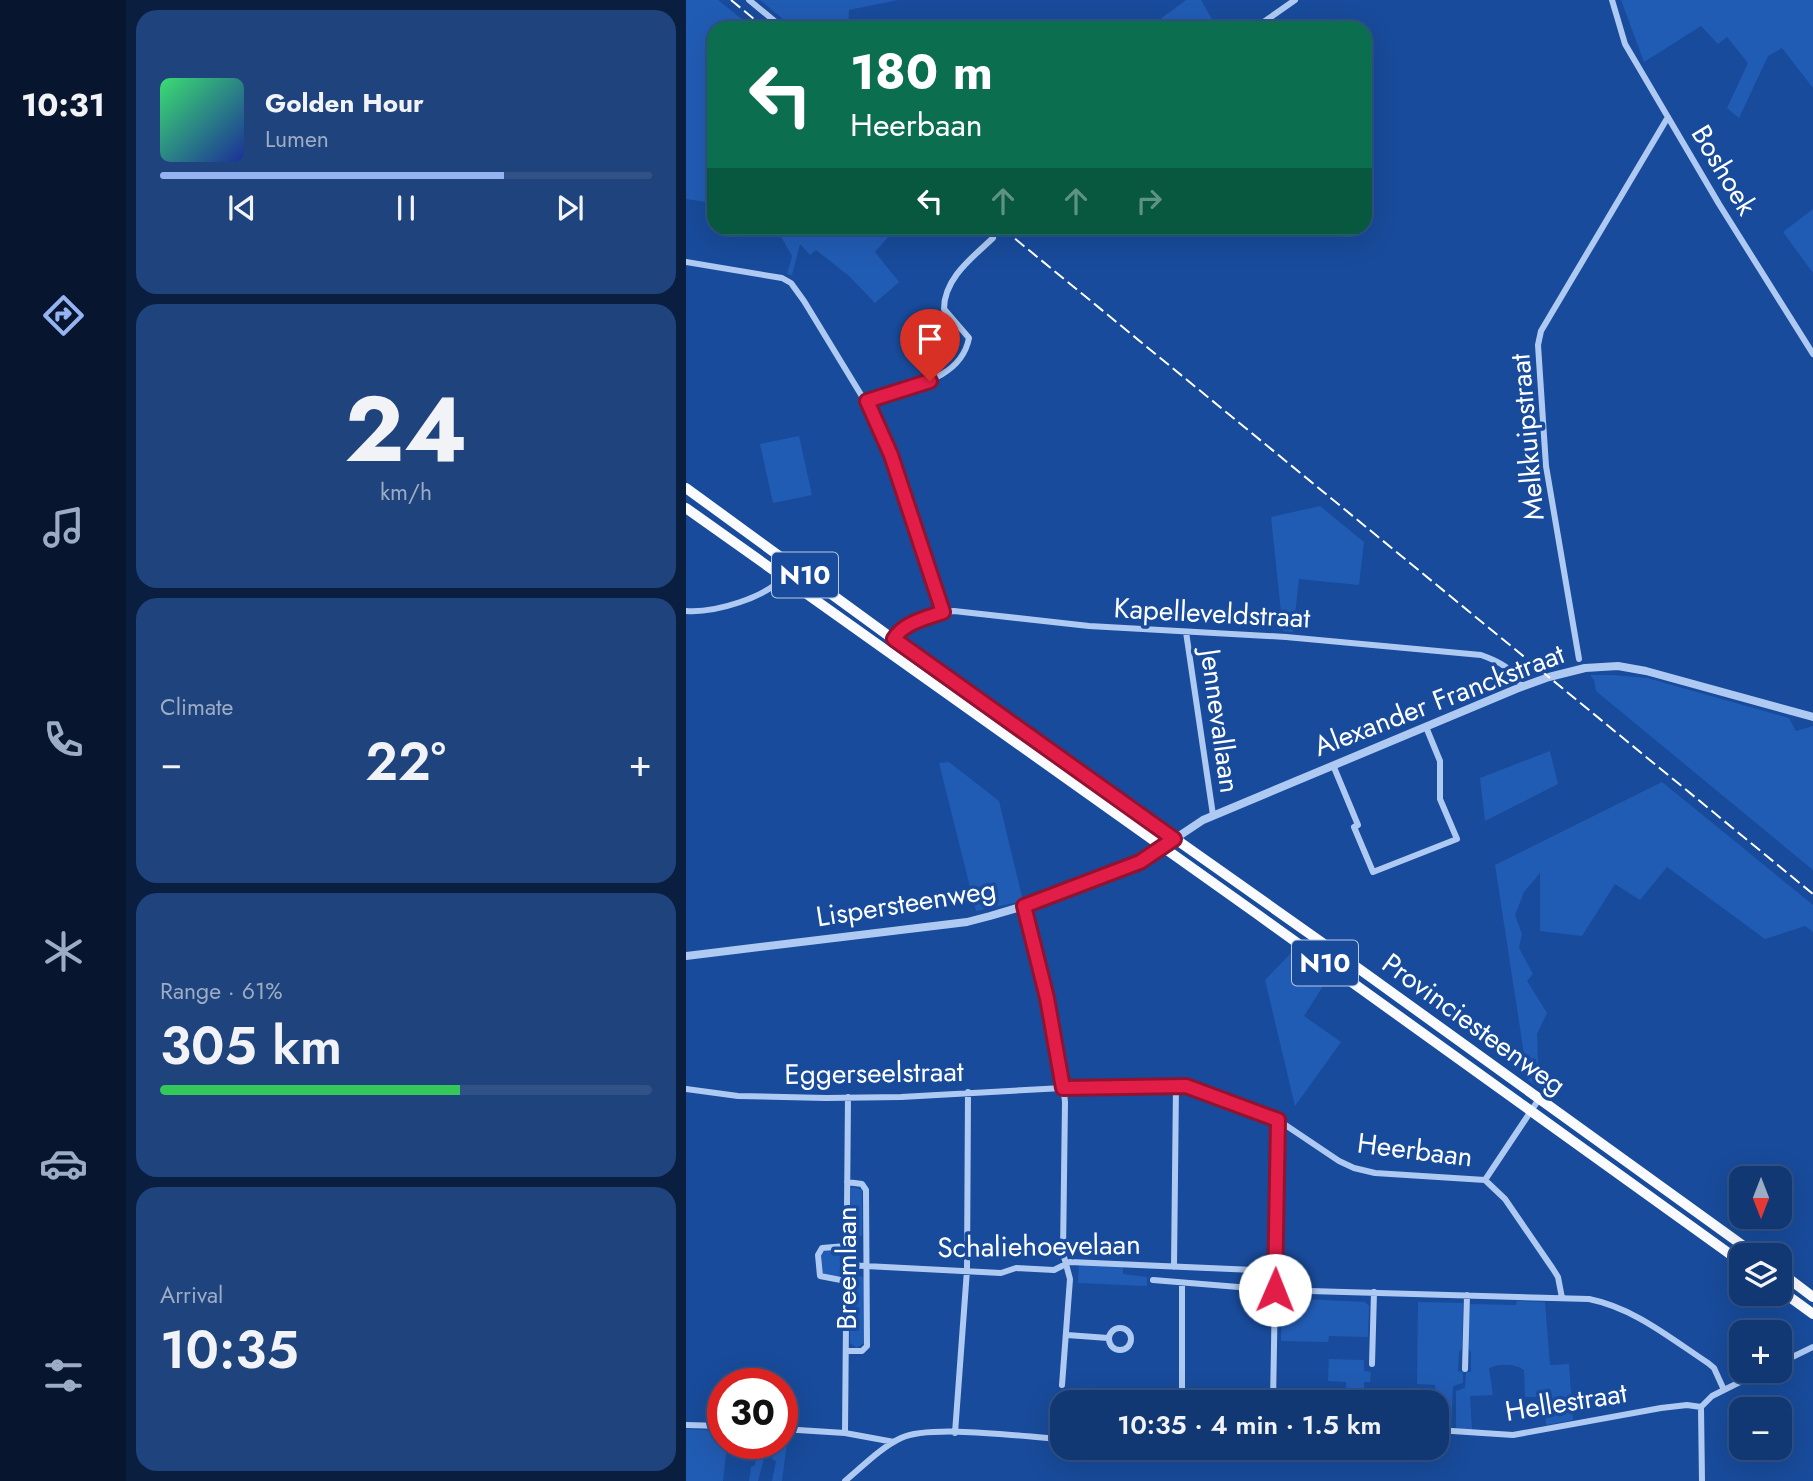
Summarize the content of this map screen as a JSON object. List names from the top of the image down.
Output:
{
  "streets": {
    "main road": ["N10", "Provinciesteenweg"],
    "street": [
      "Boshoek",
      "Melkkuipstraat",
      "Kapelleveldstraat",
      "Alexander Franckstraat",
      "Jennevallaan",
      "Lispersteenweg",
      "Eggerseelstraat",
      "Heerbaan",
      "Schaliehoevelaan",
      "Breemlaan",
      "Hellestraat"
    ]
  },
  "crossings": [
    ["Boshoek", "Melkkuipstraat"],
    ["Kapelleveldstraat", "Alexander Franckstraat"],
    ["Kapelleveldstraat", "Jennevallaan"],
    ["Kapelleveldstraat", "Provinciesteenweg"],
    ["Alexander Franckstraat", "Jennevallaan"],
    ["Alexander Franckstraat", "Lispersteenweg"],
    ["Alexander Franckstraat", "Provinciesteenweg"],
    ["Lispersteenweg", "Provinciesteenweg"],
    ["Eggerseelstraat", "Heerbaan"],
    ["Eggerseelstraat", "Breemlaan"],
    ["Heerbaan", "Schaliehoevelaan"],
    ["Schaliehoevelaan", "Breemlaan"]
  ],
  "north": "bottom",
  "page": {
    "tabs": "10:31",
    "turn": ["180 m", "Heerbaan"],
    "song": ["Golden Hour", "Lumen"],
    "tile": [
      ["24", "km/h"],
      "Climate",
      ["Range · 61%", "305 km"],
      ["Arrival", "10:35"]
    ],
    "heat": ["−", "22°", "+"],
    "map_buttons": ["+", "−"],
    "limit": "30",
    "trip": "10:35 · 4 min · 1.5 km"
  }
}
